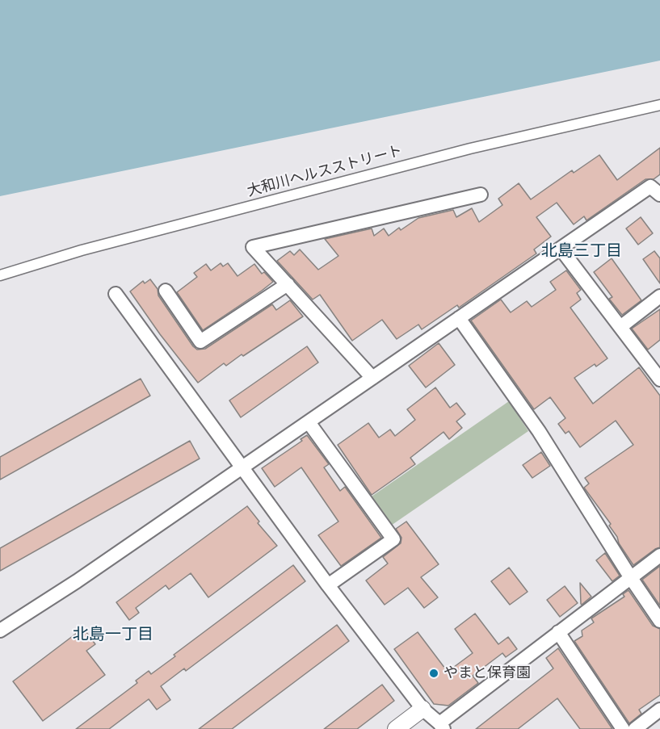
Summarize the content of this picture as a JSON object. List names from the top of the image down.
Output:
{
  "streets": {
    "street": ["大和川ヘルスストリート"]
  },
  "districts": ["北島三丁目", "北島一丁目"],
  "places": ["やまと保育園"]
}
